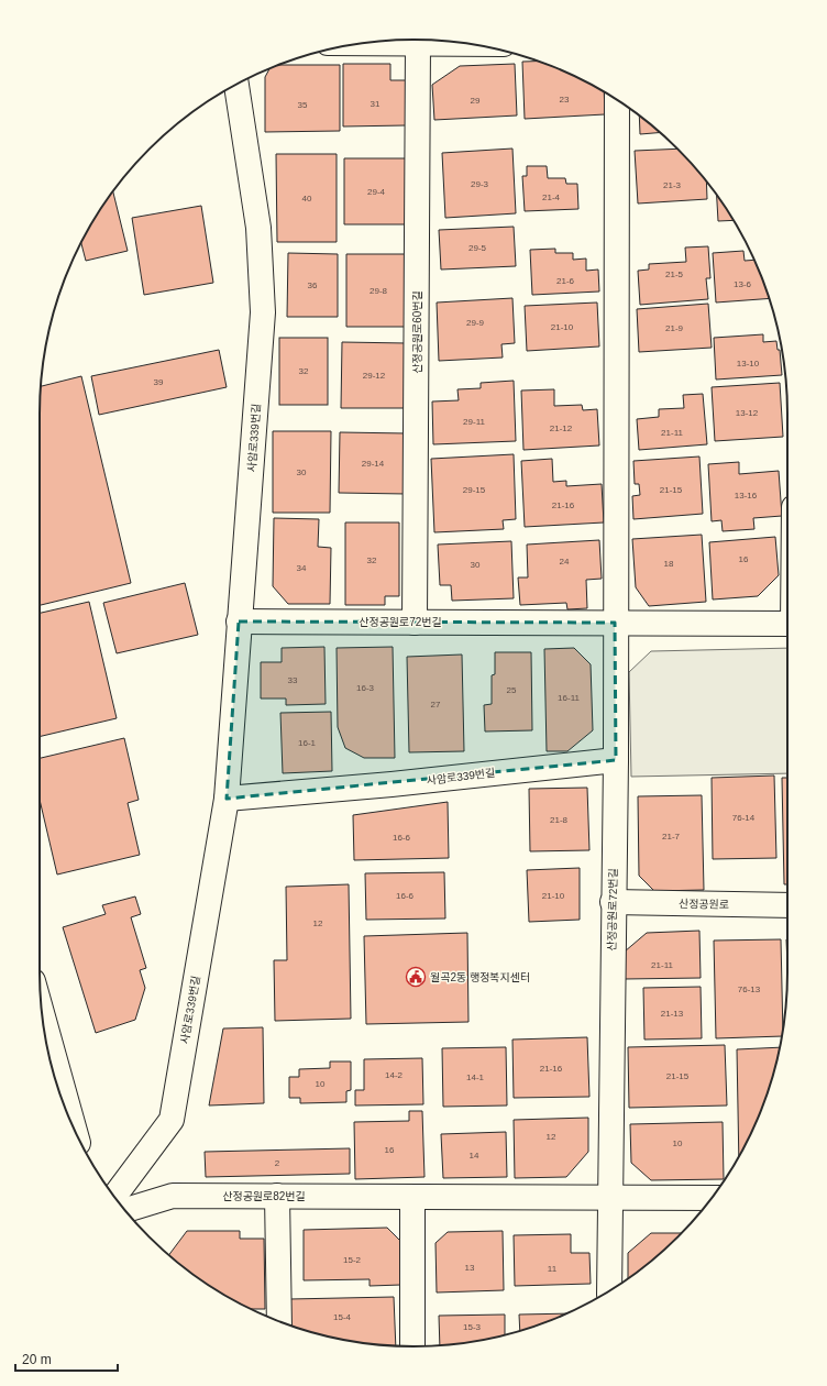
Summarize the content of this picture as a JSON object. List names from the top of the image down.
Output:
{
  "streets": {
    "street": [
      "산정공원로60번길",
      "사암로339번길",
      "산정공원로72번길",
      "산정공원로",
      "산정공원로82번길"
    ]
  },
  "crossings": [
    ["산정공원로60번길", "산정공원로72번길"],
    ["사암로339번길", "산정공원로72번길"],
    ["산정공원로72번길", "산정공원로"],
    ["산정공원로72번길", "산정공원로82번길"]
  ],
  "places": {
    "public building": ["월곡2동 행정복지센터"]
  },
  "house_numbers": [
    "23",
    "29",
    "31",
    "35",
    "29-3",
    "21-3",
    "29-4",
    "21-4",
    "40",
    "29-5",
    "21-5",
    "21-6",
    "13-6",
    "36",
    "29-8",
    "29-9",
    "21-10",
    "21-9",
    "13-10",
    "32",
    "29-12",
    "39",
    "13-12",
    "29-11",
    "21-12",
    "21-11",
    "29-14",
    "30",
    "29-15",
    "21-15",
    "13-16",
    "21-16",
    "16",
    "32",
    "24",
    "18",
    "30",
    "34",
    "33",
    "16-3",
    "25",
    "16-11",
    "27",
    "16-1",
    "76-14",
    "21-8",
    "21-7",
    "16-6",
    "16-6",
    "21-10",
    "12",
    "21-11",
    "76-13",
    "21-13",
    "21-16",
    "14-2",
    "21-15",
    "14-1",
    "10",
    "12",
    "10",
    "16",
    "14",
    "2",
    "15-2",
    "13",
    "11",
    "15-4",
    "15-3"
  ],
  "scale_bar": "20 m"
}
